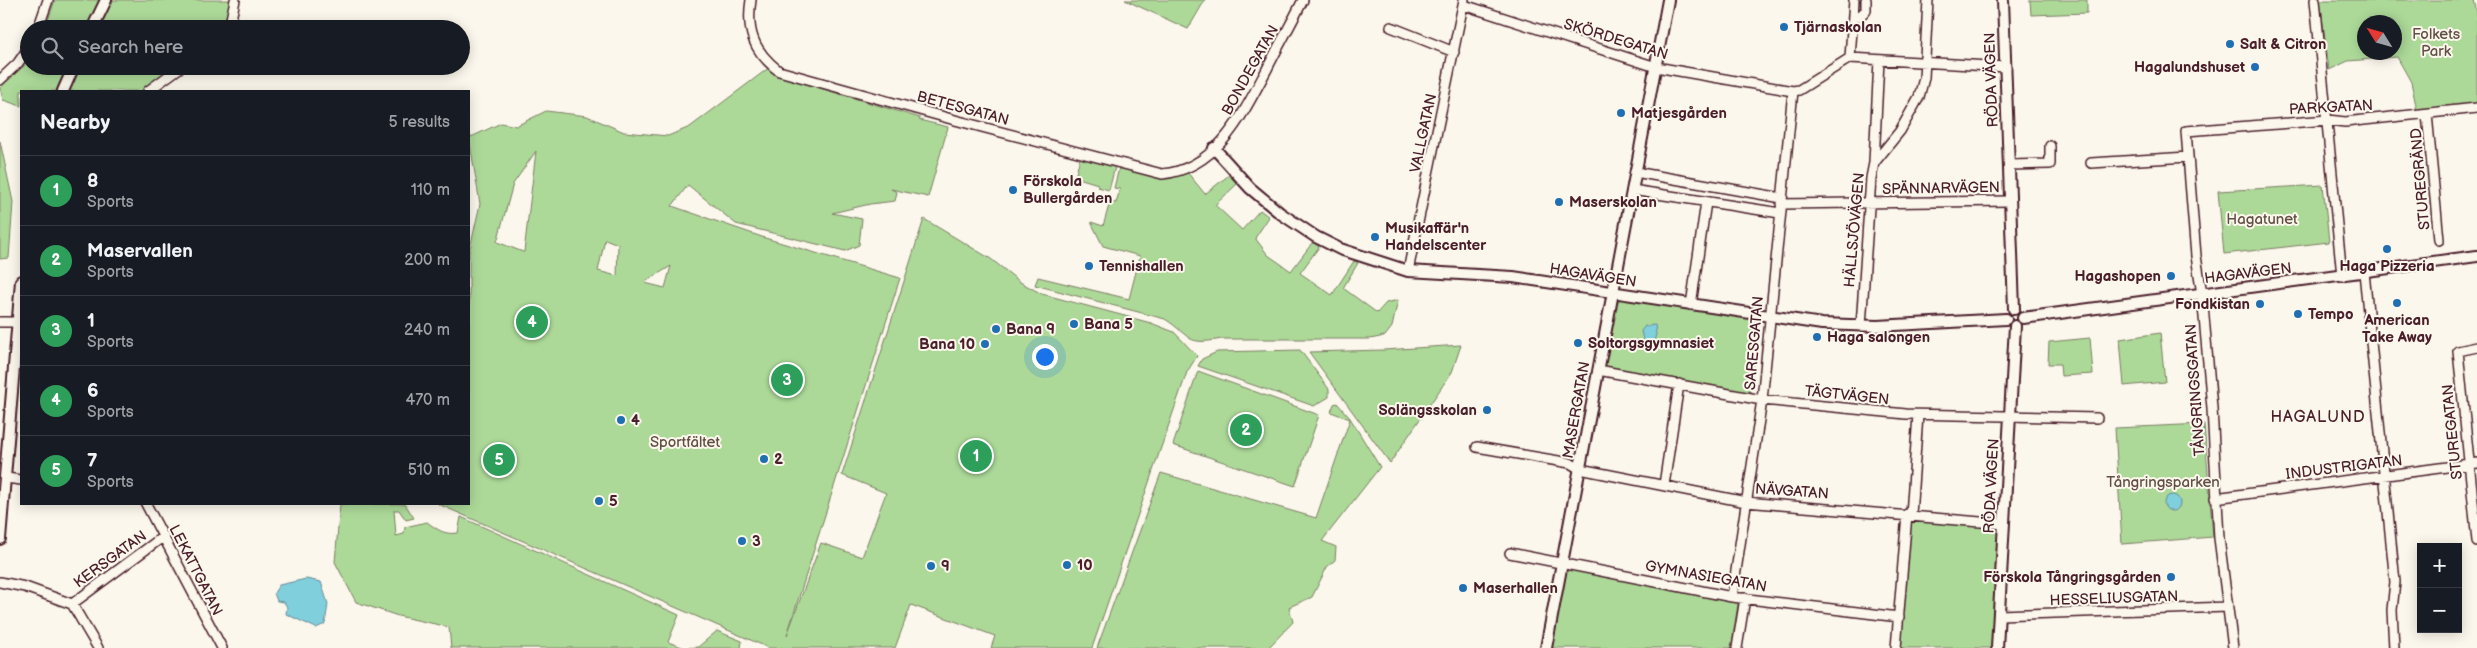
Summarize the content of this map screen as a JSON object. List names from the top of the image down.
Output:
{
  "streets": {
    "street": [
      "SKÖRDEGATAN",
      "BONDEGATAN",
      "RÖDA VÄGEN",
      "PARKGATAN",
      "BETESGATAN",
      "VALLGATAN",
      "STUREGRÄND",
      "SPÄNNARVÄGEN",
      "HÄLLSJÖVÄGEN",
      "HAGAVÄGEN",
      "SARESGATAN",
      "TÅNGRINGSGATAN",
      "TÄGTVÄGEN",
      "MASERGATAN",
      "STUREGATAN",
      "INDUSTRIGATAN",
      "NÄVGATAN",
      "KERSGATAN",
      "LEKATTGATAN",
      "GYMNASIEGATAN",
      "HESSELIUSGATAN"
    ]
  },
  "crossings": [
    ["SKÖRDEGATAN", "VALLGATAN"],
    ["SKÖRDEGATAN", "SARESGATAN"],
    ["SKÖRDEGATAN", "MASERGATAN"],
    ["BONDEGATAN", "BETESGATAN"],
    ["BONDEGATAN", "HAGAVÄGEN"],
    ["RÖDA VÄGEN", "SPÄNNARVÄGEN"],
    ["RÖDA VÄGEN", "HAGAVÄGEN"],
    ["RÖDA VÄGEN", "TÄGTVÄGEN"],
    ["RÖDA VÄGEN", "NÄVGATAN"],
    ["RÖDA VÄGEN", "HESSELIUSGATAN"],
    ["PARKGATAN", "STUREGRÄND"],
    ["PARKGATAN", "TÅNGRINGSGATAN"],
    ["BETESGATAN", "HAGAVÄGEN"],
    ["VALLGATAN", "HAGAVÄGEN"],
    ["SPÄNNARVÄGEN", "HÄLLSJÖVÄGEN"],
    ["SPÄNNARVÄGEN", "SARESGATAN"],
    ["SPÄNNARVÄGEN", "MASERGATAN"],
    ["HÄLLSJÖVÄGEN", "HAGAVÄGEN"],
    ["HAGAVÄGEN", "SARESGATAN"],
    ["HAGAVÄGEN", "TÅNGRINGSGATAN"],
    ["HAGAVÄGEN", "MASERGATAN"],
    ["SARESGATAN", "TÄGTVÄGEN"],
    ["SARESGATAN", "NÄVGATAN"],
    ["SARESGATAN", "GYMNASIEGATAN"],
    ["TÅNGRINGSGATAN", "INDUSTRIGATAN"],
    ["TÅNGRINGSGATAN", "HESSELIUSGATAN"],
    ["TÄGTVÄGEN", "MASERGATAN"],
    ["MASERGATAN", "NÄVGATAN"],
    ["MASERGATAN", "GYMNASIEGATAN"],
    ["STUREGATAN", "INDUSTRIGATAN"],
    ["KERSGATAN", "LEKATTGATAN"]
  ],
  "districts": ["HAGALUND"],
  "parks": [
    "Folkets Park",
    "Hagatunet",
    "Sportfältet",
    "Tångringsparken"
  ],
  "places": [
    "Tjärnaskolan",
    "Salt & Citron",
    "Hagalundshuset",
    "Matjesgården",
    "Förskola Bullergården",
    "Maserskolan",
    "Musikaffär'n Handelscenter",
    "Haga Pizzeria",
    "Tennishallen",
    "Hagashopen",
    "American Take Away",
    "Fondkistan",
    "Tempo",
    "Bana 5",
    "Bana 9",
    "Haga salongen",
    "Soltorgsgymnasiet",
    "Bana 10",
    "Solängsskolan",
    "4",
    "2",
    "5",
    "3",
    "10",
    "9",
    "Förskola Tångringsgården",
    "Maserhallen"
  ],
  "north": "top left",
  "page": {
    "search": "Search here",
    "heading": ["Nearby", "5 results"],
    "list": [
      {
        "mark": "1",
        "name": "8",
        "note": "Sports",
        "value": "110 m"
      },
      {
        "mark": "2",
        "name": "Maservallen",
        "note": "Sports",
        "value": "200 m"
      },
      {
        "mark": "3",
        "name": "1",
        "note": "Sports",
        "value": "240 m"
      },
      {
        "mark": "4",
        "name": "6",
        "note": "Sports",
        "value": "470 m"
      },
      {
        "mark": "5",
        "name": "7",
        "note": "Sports",
        "value": "510 m"
      }
    ],
    "pins": [
      "4",
      "3",
      "2",
      "1",
      "5"
    ],
    "map_buttons": ["+", "−"]
  }
}
